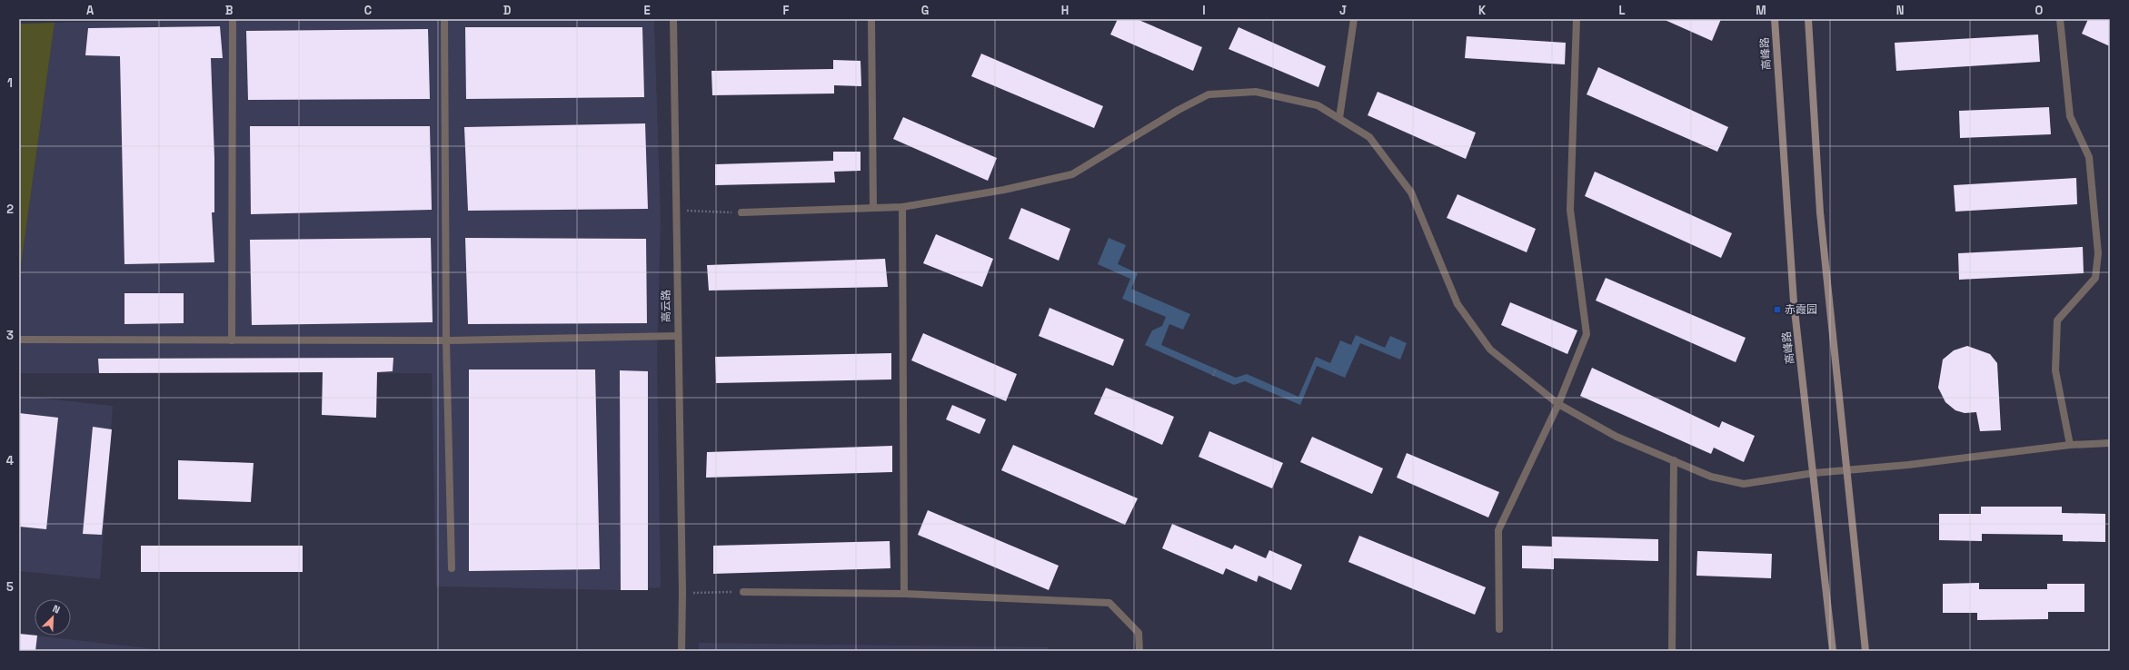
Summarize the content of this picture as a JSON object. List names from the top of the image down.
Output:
{
  "streets": {
    "main road": ["高峰路"],
    "street": ["高云路"]
  },
  "places": {
    "transit": ["赤霞园"]
  },
  "north": "top right",
  "grid": {
    "columns": [
      "A",
      "B",
      "C",
      "D",
      "E",
      "F",
      "G",
      "H",
      "I",
      "J",
      "K",
      "L",
      "M",
      "N",
      "O"
    ],
    "rows": [
      "1",
      "2",
      "3",
      "4",
      "5"
    ]
  }
}
